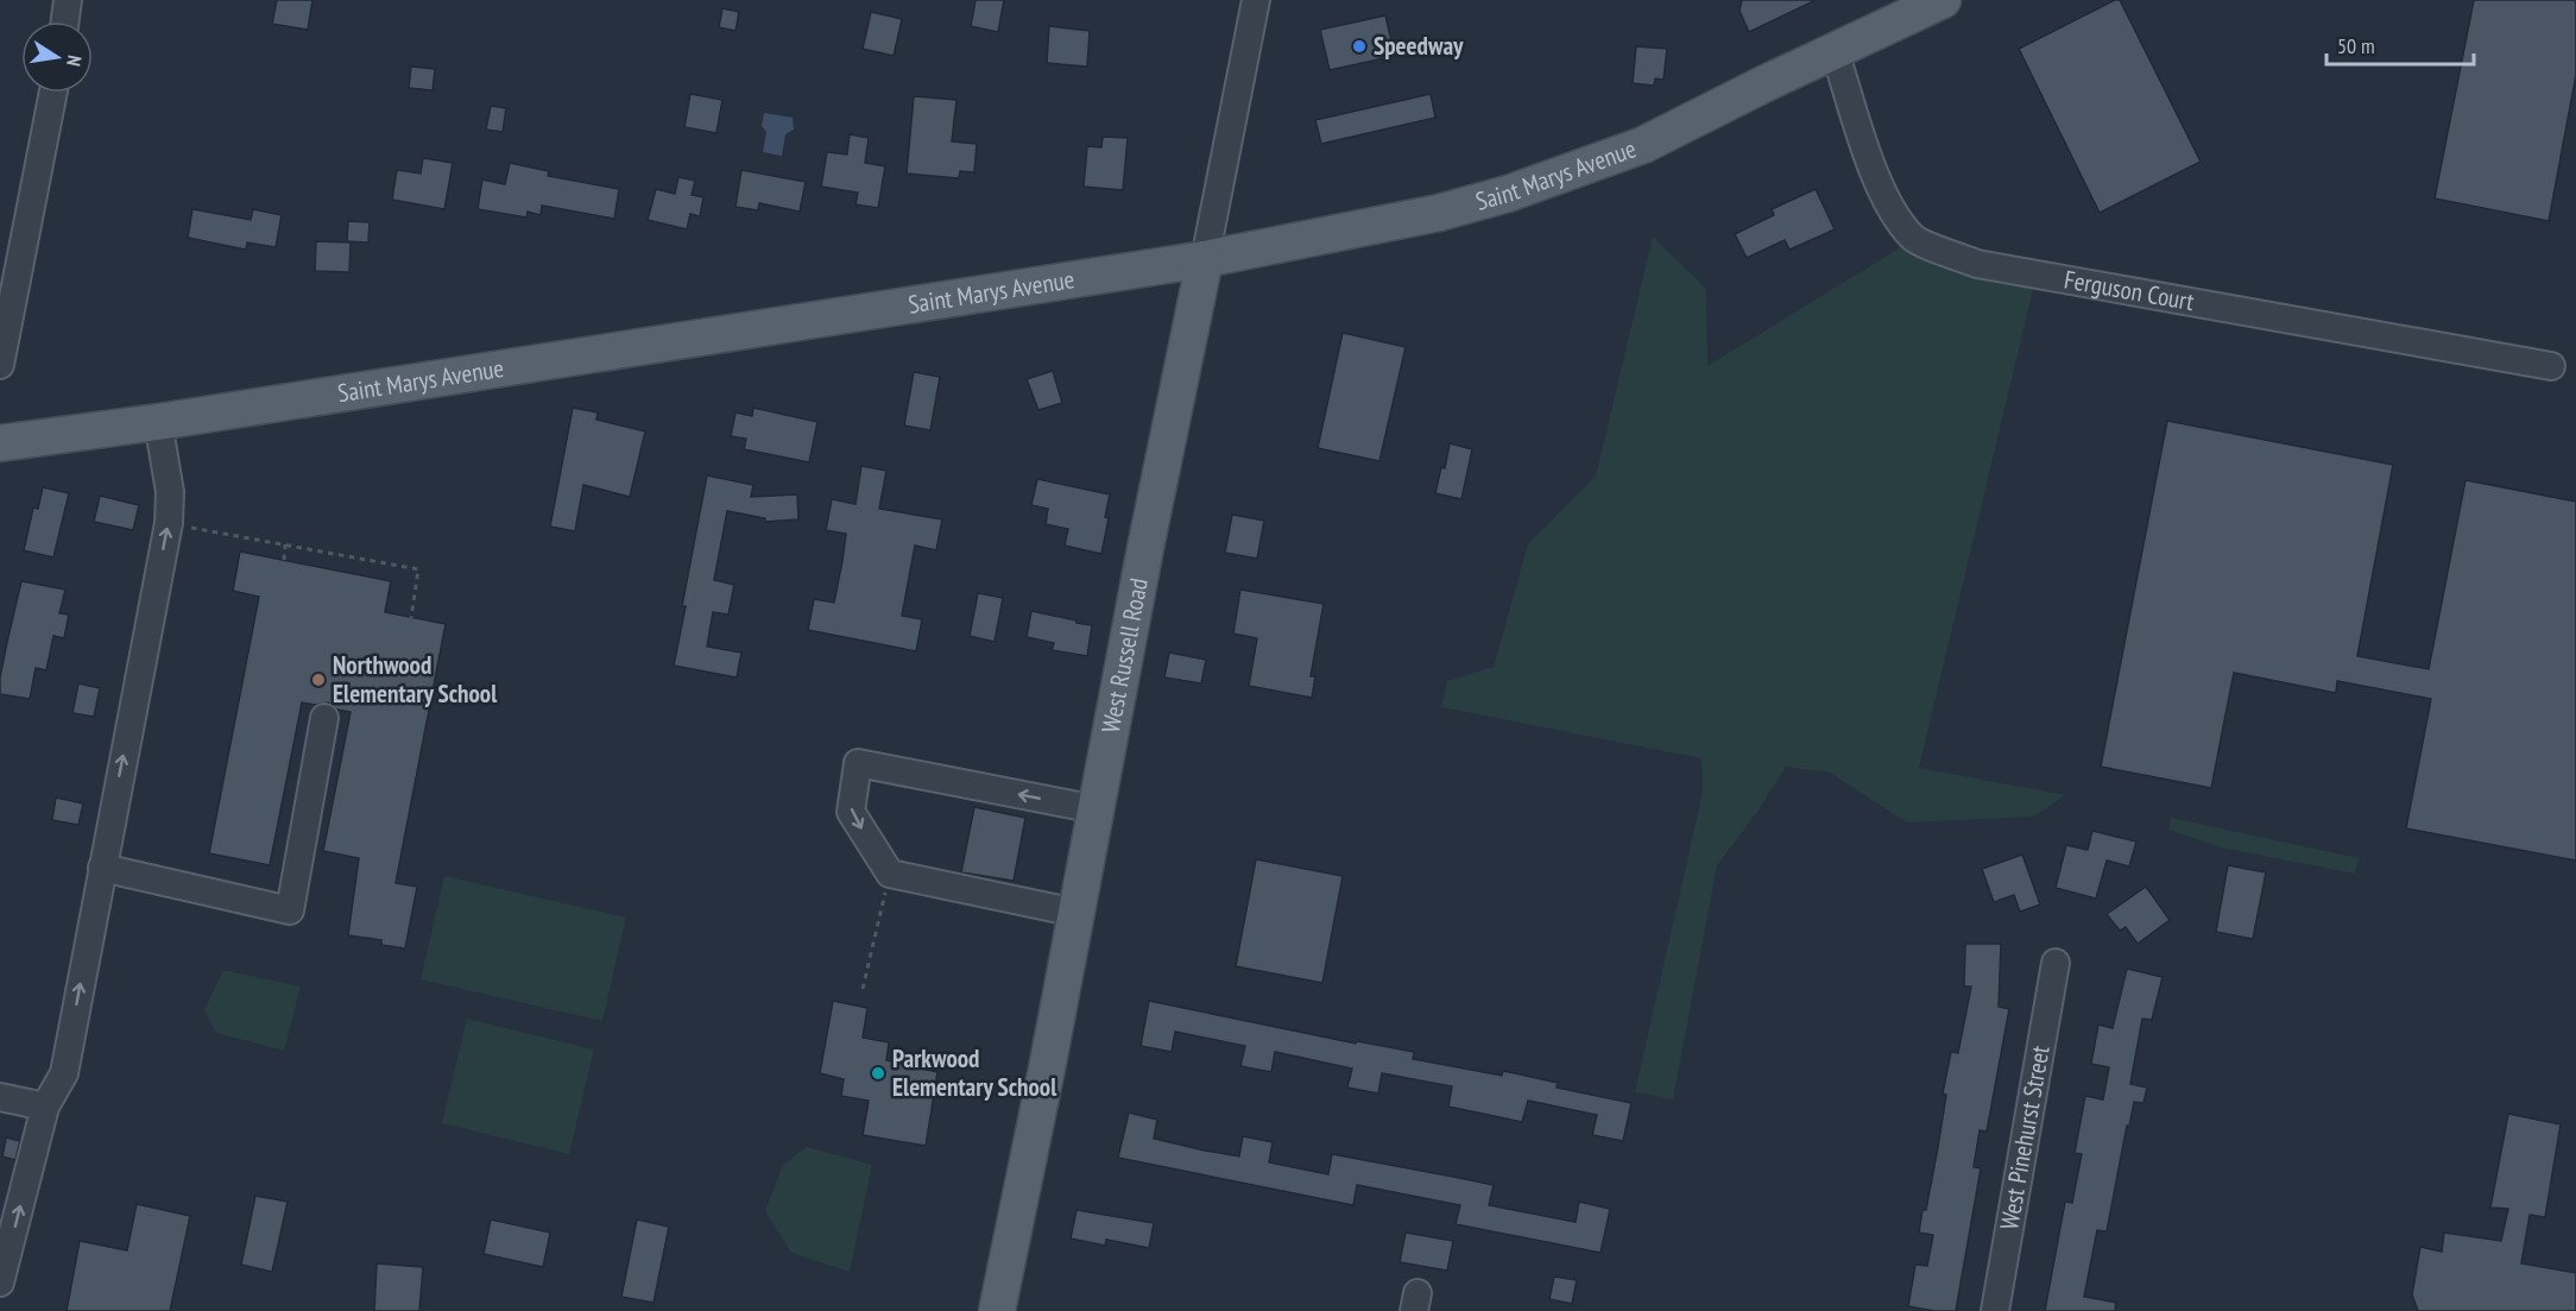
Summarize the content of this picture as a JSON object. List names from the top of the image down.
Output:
{
  "streets": {
    "main road": ["Saint Marys Avenue", "West Russell Road"],
    "street": ["Ferguson Court", "West Pinehurst Street"]
  },
  "crossings": [
    ["Saint Marys Avenue", "Ferguson Court"],
    ["Saint Marys Avenue", "West Russell Road"]
  ],
  "places": ["Speedway", "Northwood Elementary School", "Parkwood Elementary School"],
  "scale_bar": "50 m",
  "north": "right"
}
